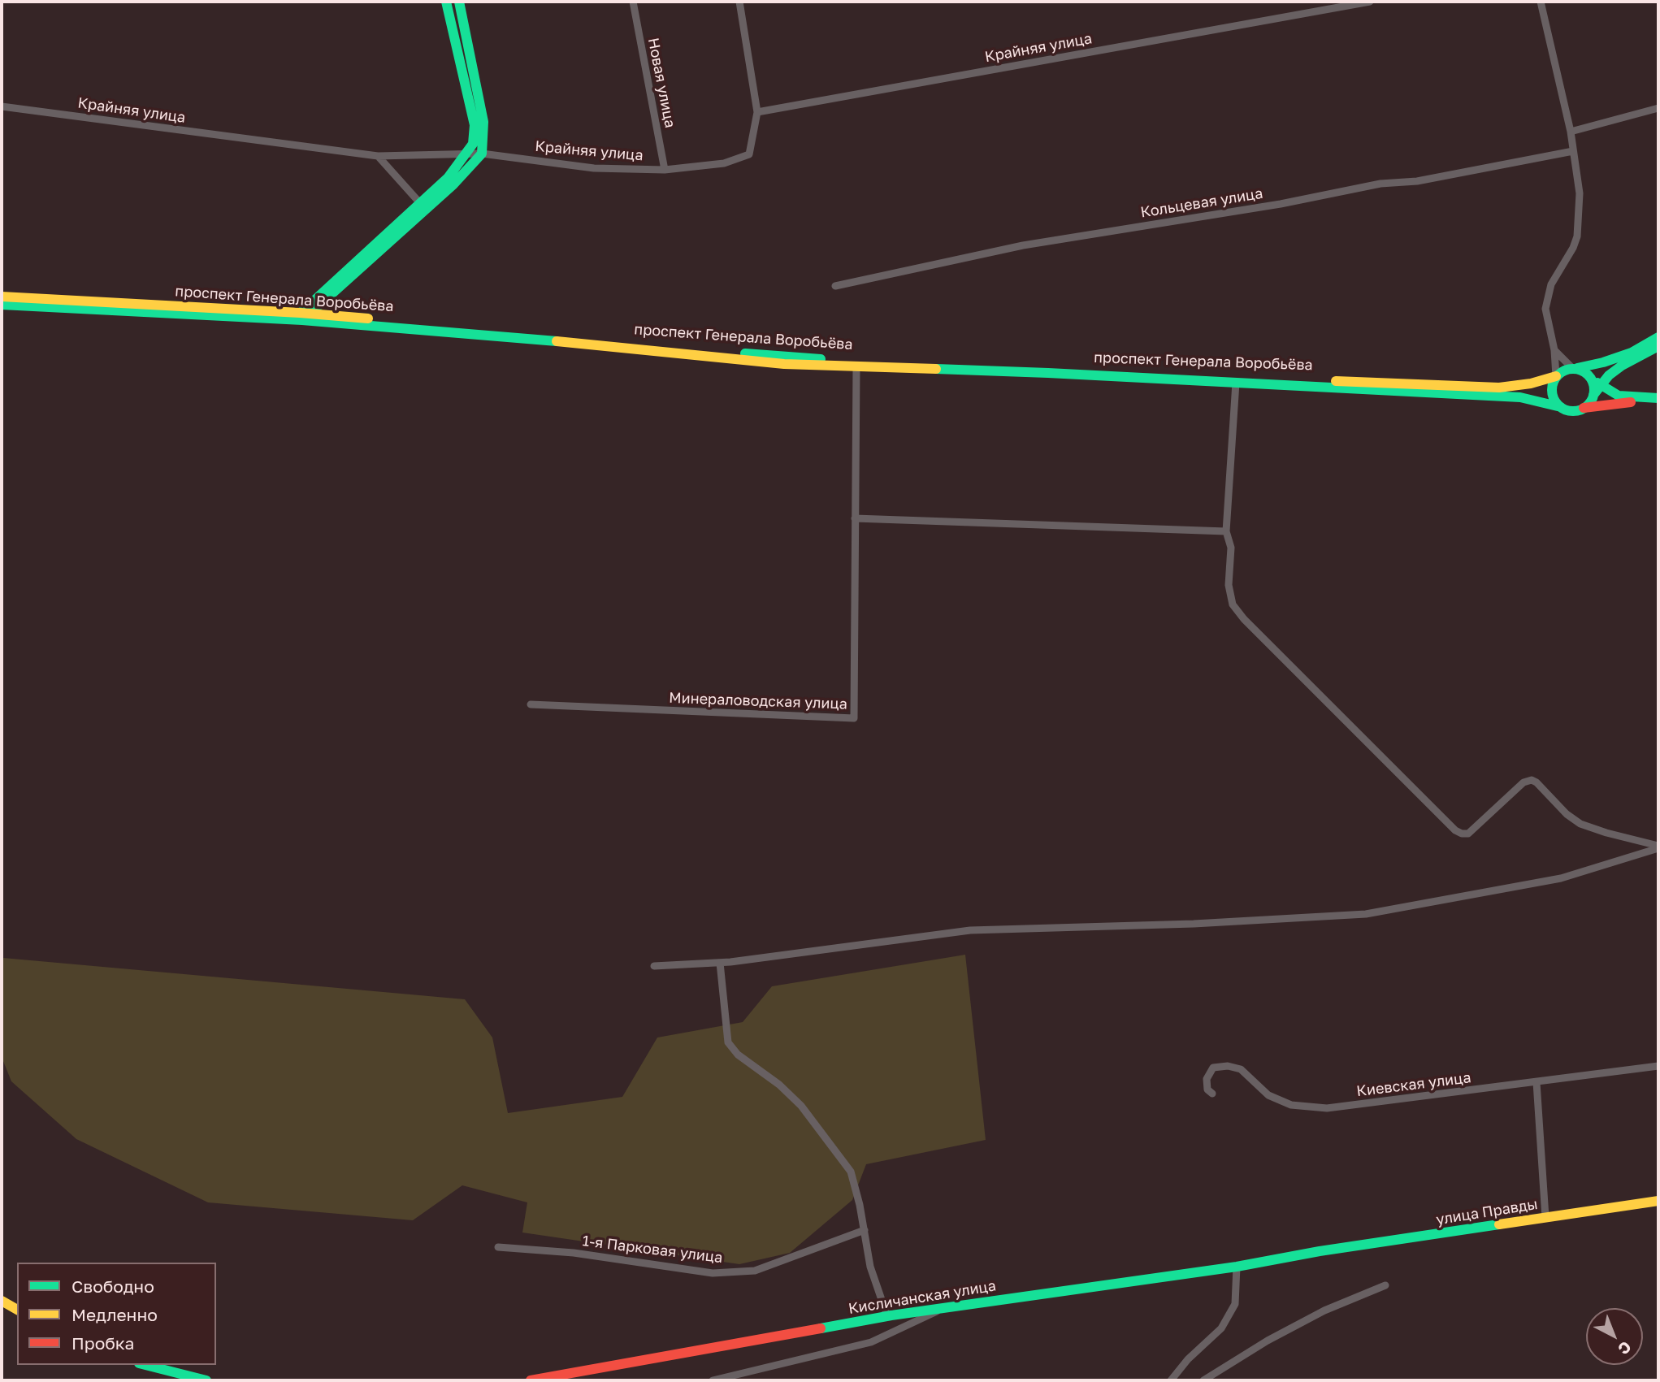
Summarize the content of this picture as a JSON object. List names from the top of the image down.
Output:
{
  "streets": {
    "main road": ["проспект Генерала Воробьёва", "улица Правды", "Кисличанская улица"],
    "street": [
      "Крайняя улица",
      "Новая улица",
      "Кольцевая улица",
      "Минераловодская улица",
      "Киевская улица",
      "1-я Парковая улица"
    ]
  },
  "crossings": [
    ["Крайняя улица", "Новая улица"],
    ["проспект Генерала Воробьёва", "Минераловодская улица"],
    ["улица Правды", "Кисличанская улица"]
  ],
  "legend": ["Свободно", "Медленно", "Пробка"],
  "north": "bottom right"
}
